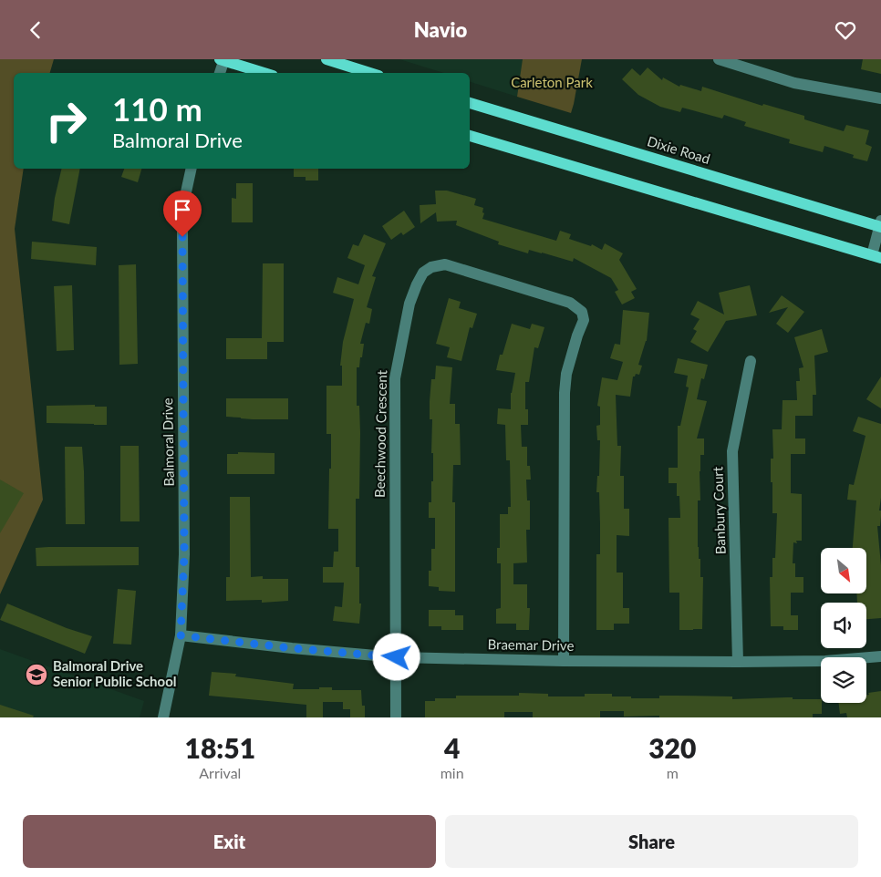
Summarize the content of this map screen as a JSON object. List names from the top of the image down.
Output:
{
  "streets": {
    "main road": ["Dixie Road"],
    "street": [
      "Beechwood Crescent",
      "Balmoral Drive",
      "Banbury Court",
      "Braemar Drive"
    ]
  },
  "crossings": [
    ["Beechwood Crescent", "Braemar Drive"],
    ["Balmoral Drive", "Braemar Drive"],
    ["Banbury Court", "Braemar Drive"]
  ],
  "parks": ["Carleton Park"],
  "places": {
    "school or university": ["Balmoral Drive Senior Public School"]
  },
  "north": "bottom right",
  "page": {
    "header": "Navio",
    "turn": ["110 m", "Balmoral Drive"],
    "eta": [
      "18:51",
      "Arrival",
      "4",
      "min",
      "320",
      "m"
    ],
    "buttons": ["Exit", "Share"]
  }
}
